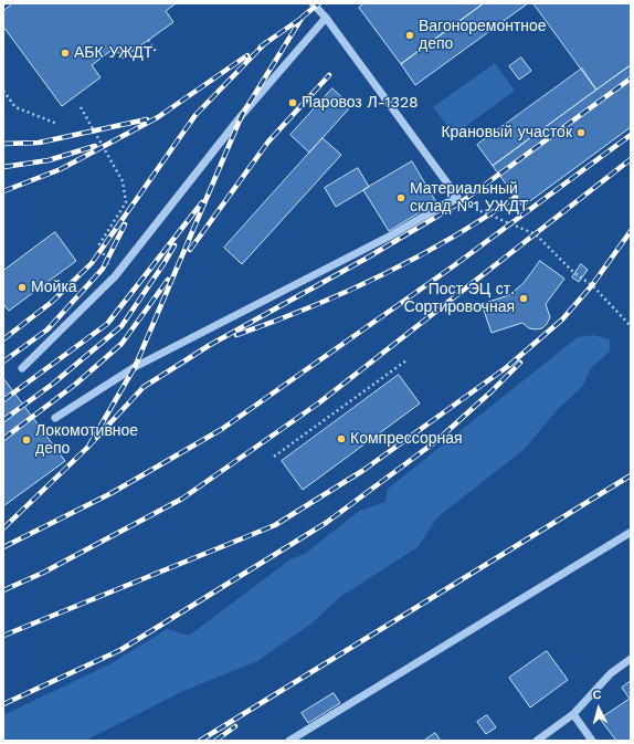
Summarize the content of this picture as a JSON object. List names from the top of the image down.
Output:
{
  "places": [
    "Вагоноремонтное депо",
    "АБК УЖДТ",
    "Паровоз Л-1328",
    "Крановый участок",
    "Материальный склад №1 УЖДТ",
    "Мойка",
    "Пост ЭЦ ст. Сортировочная",
    "Компрессорная",
    "Локомотивное депо"
  ],
  "north": "top"
}
